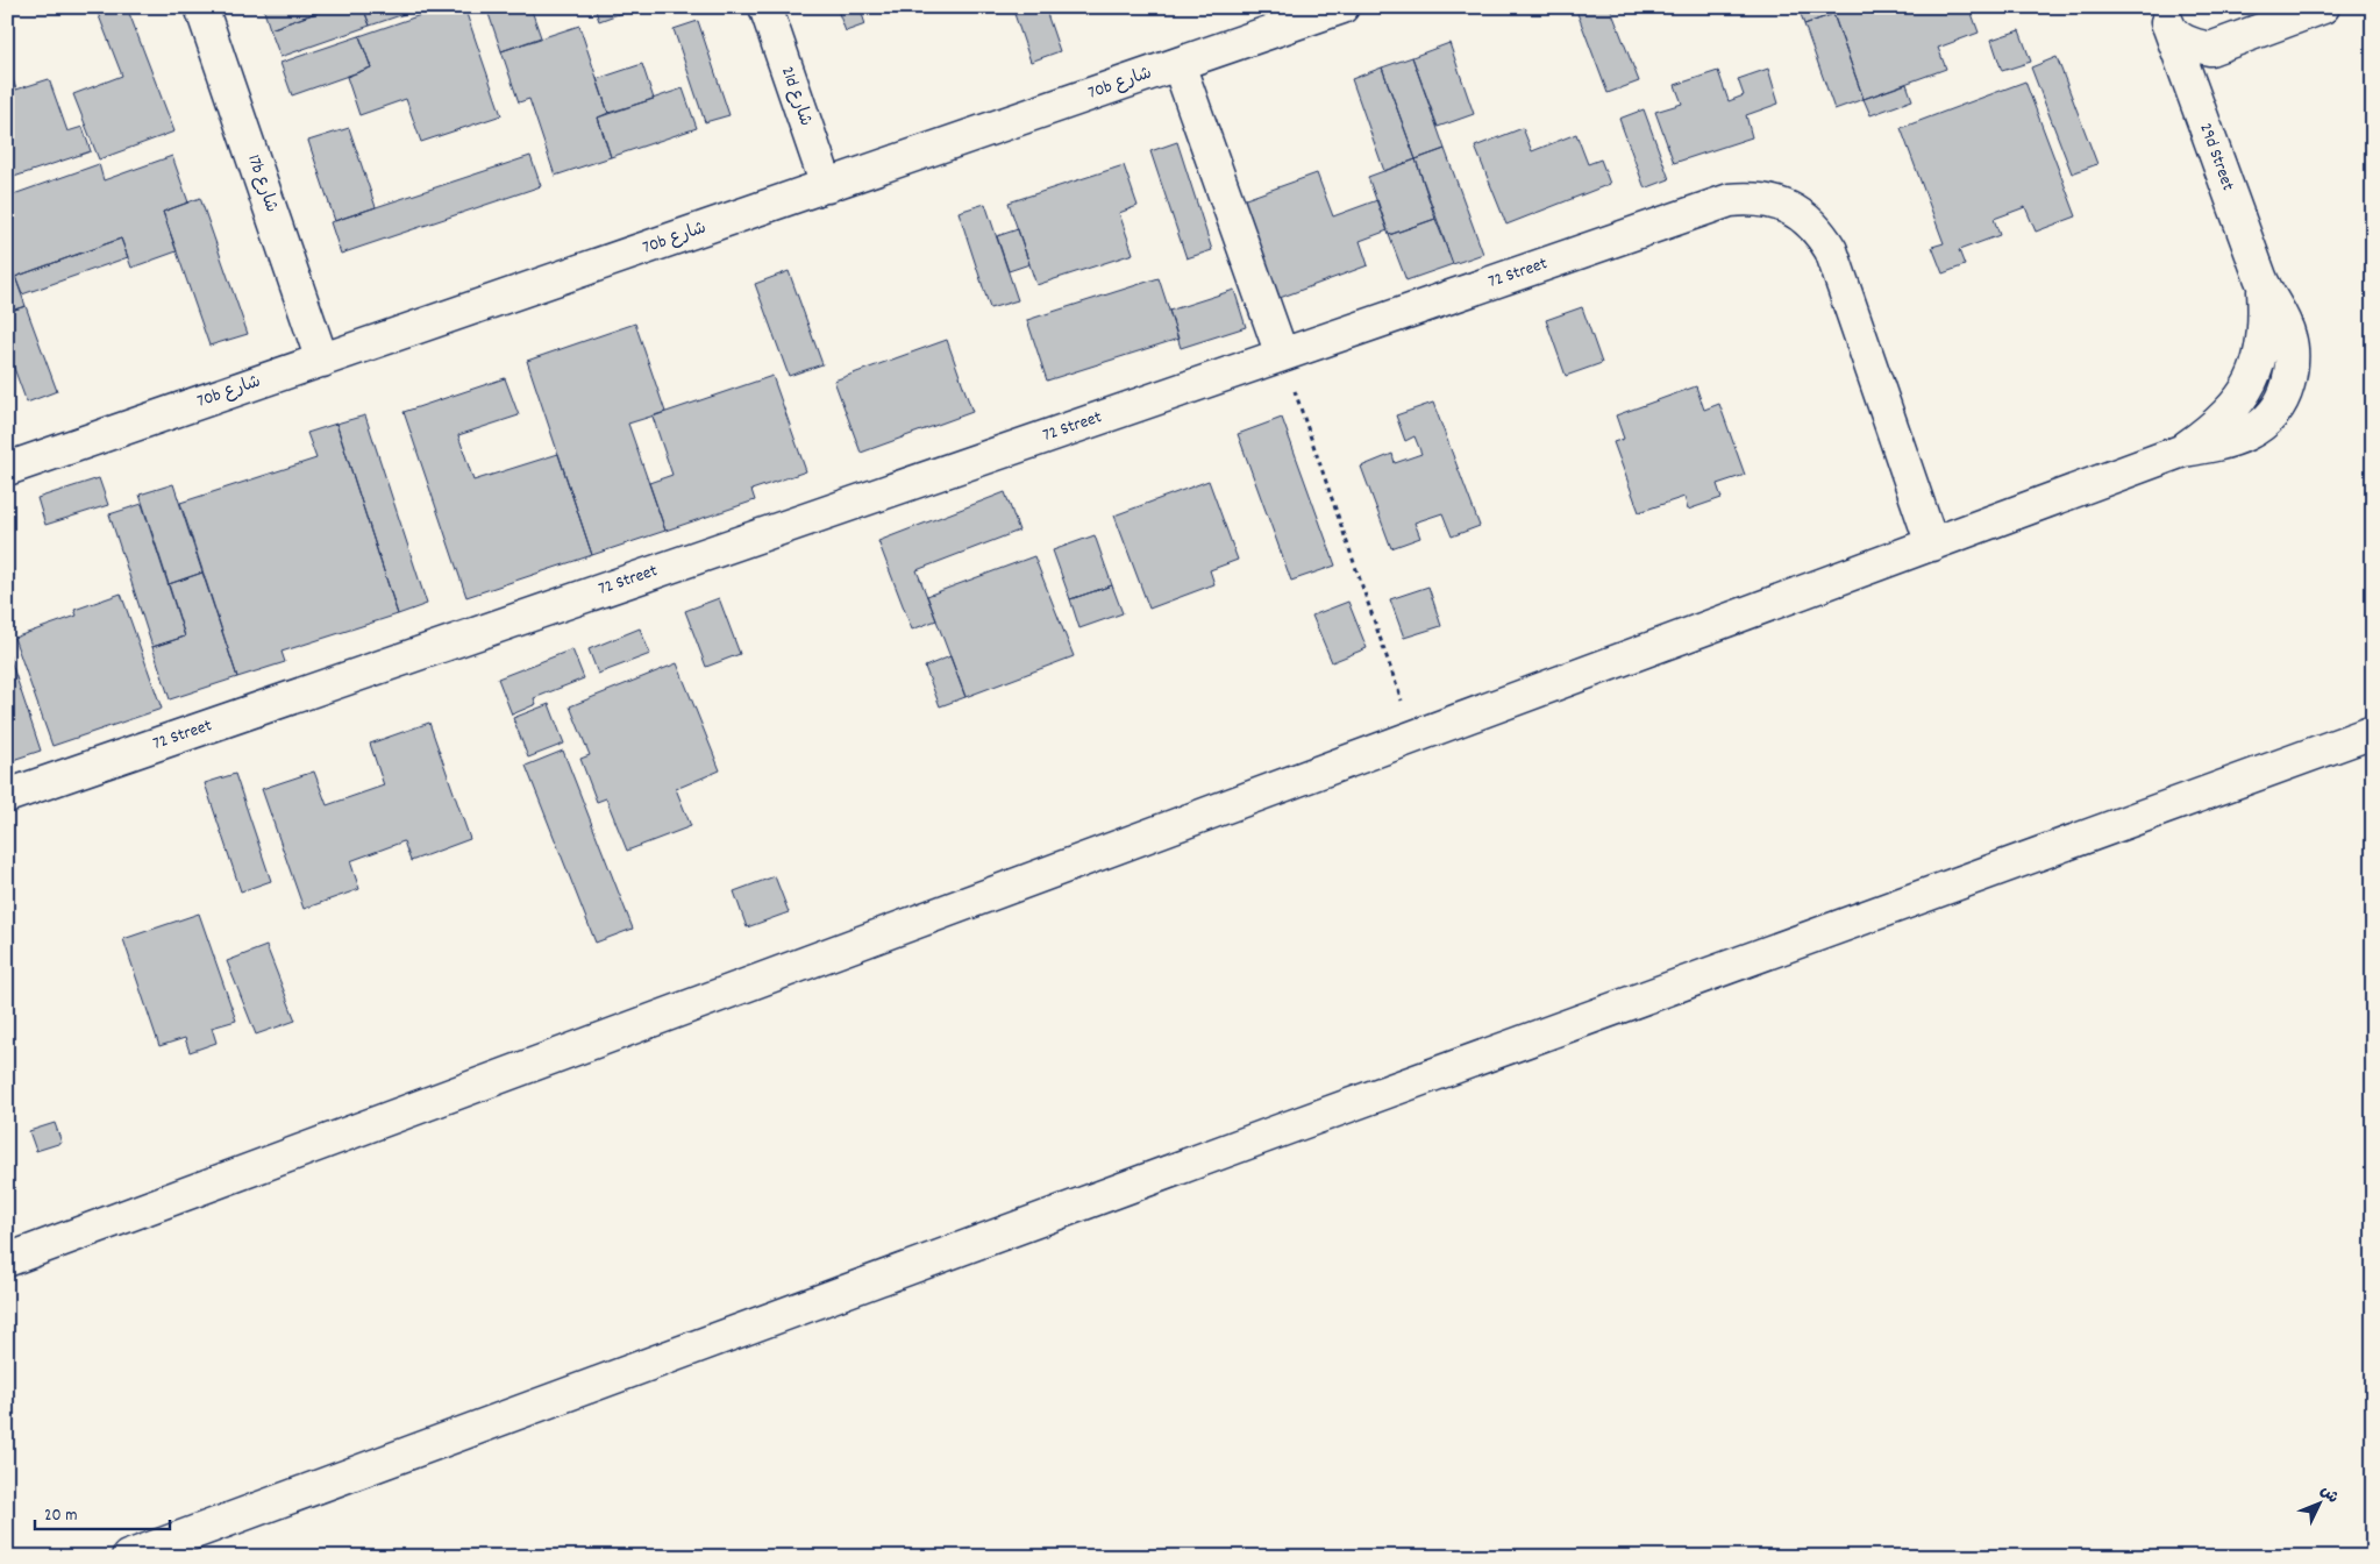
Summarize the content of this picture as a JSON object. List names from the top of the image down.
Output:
{
  "streets": {
    "street": [
      "70b شارع",
      "21d شارع",
      "29d Street",
      "17b شارع",
      "72 Street"
    ]
  },
  "crossings": [
    ["70b شارع", "21d شارع"],
    ["70b شارع", "17b شارع"],
    ["29d Street", "72 Street"]
  ],
  "scale_bar": "20 m",
  "north": "top right"
}
